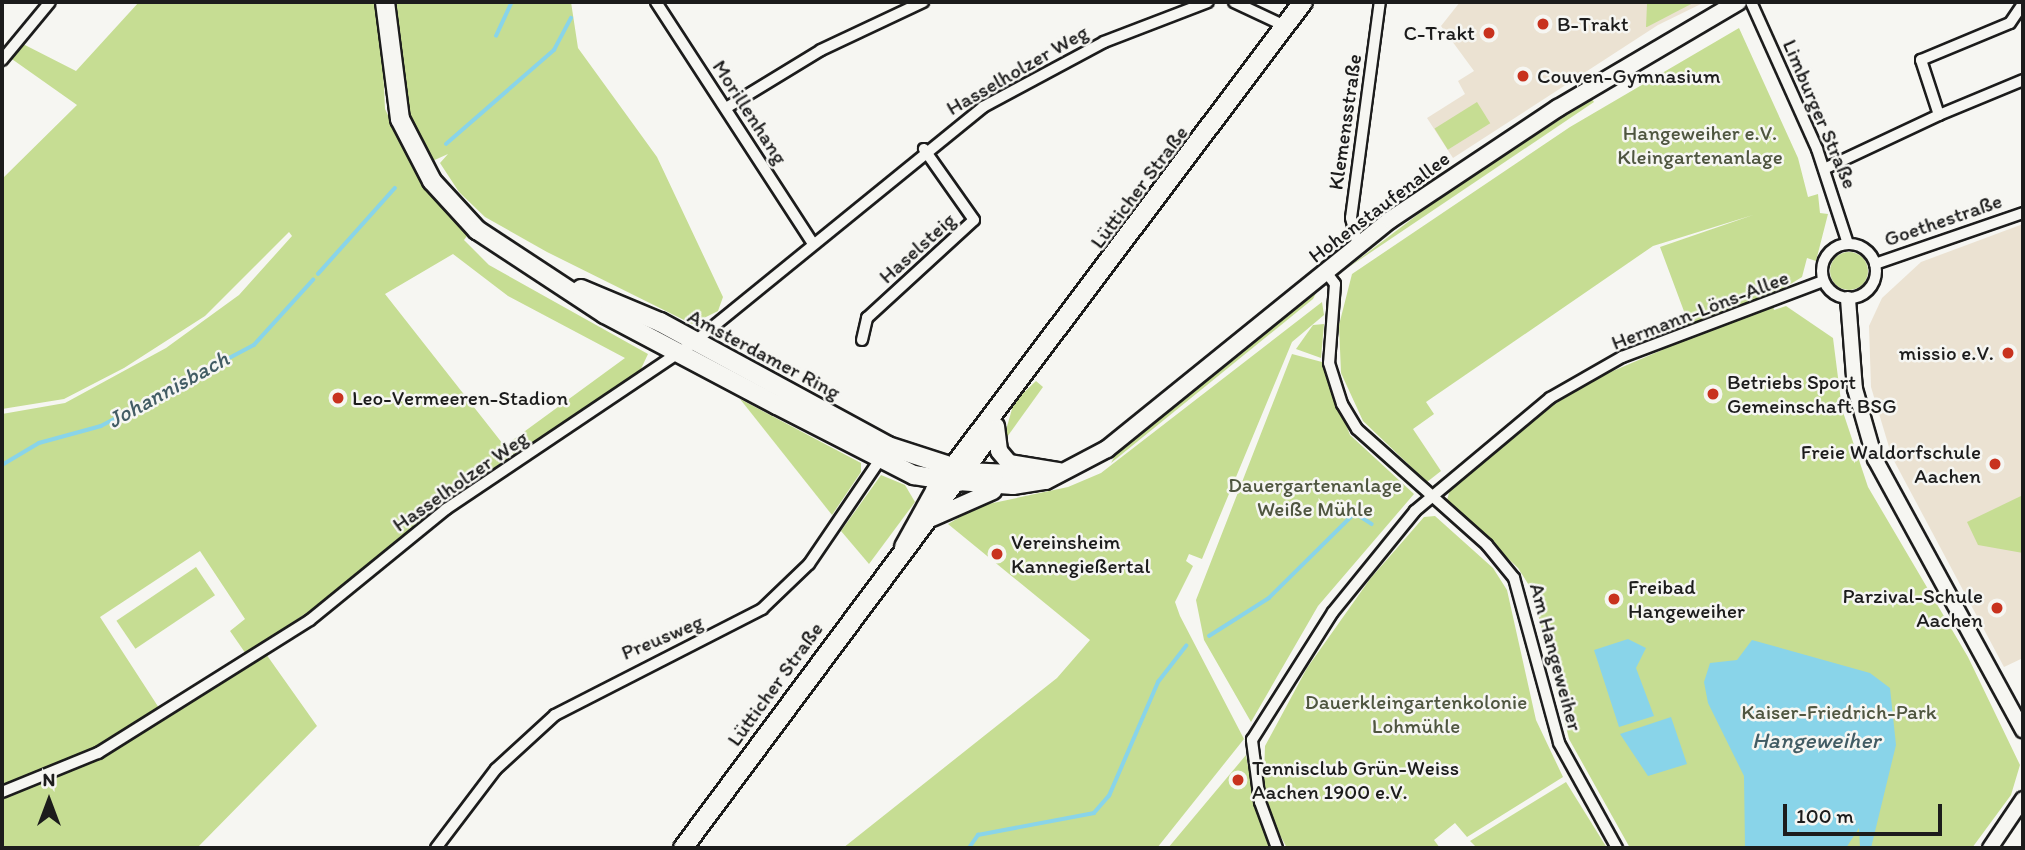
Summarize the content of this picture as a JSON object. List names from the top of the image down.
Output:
{
  "streets": {
    "main road": ["Lütticher Straße", "Hohenstaufenallee", "Amsterdamer Ring"],
    "street": [
      "Hasselholzer Weg",
      "Morillenhang",
      "Limburger Straße",
      "Klemensstraße",
      "Goethestraße",
      "Haselsteig",
      "Hermann-Löns-Allee",
      "Preusweg",
      "Am Hangeweiher"
    ]
  },
  "crossings": [
    ["Hasselholzer Weg", "Morillenhang"],
    ["Hasselholzer Weg", "Haselsteig"],
    ["Hasselholzer Weg", "Amsterdamer Ring"],
    ["Limburger Straße", "Goethestraße"],
    ["Limburger Straße", "Hermann-Löns-Allee"],
    ["Klemensstraße", "Hohenstaufenallee"],
    ["Lütticher Straße", "Hohenstaufenallee"],
    ["Lütticher Straße", "Amsterdamer Ring"],
    ["Hohenstaufenallee", "Amsterdamer Ring"],
    ["Goethestraße", "Hermann-Löns-Allee"],
    ["Hermann-Löns-Allee", "Am Hangeweiher"],
    ["Amsterdamer Ring", "Preusweg"]
  ],
  "water": ["Johannisbach", "Hangeweiher"],
  "parks": [
    "Hangeweiher e.V. Kleingartenanlage",
    "Dauergartenanlage Weiße Mühle",
    "Dauerkleingartenkolonie Lohmühle",
    "Kaiser-Friedrich-Park"
  ],
  "places": [
    "B-Trakt",
    "C-Trakt",
    "Couven-Gymnasium",
    "missio e.V.",
    "Betriebs Sport Gemeinschaft BSG",
    "Leo-Vermeeren-Stadion",
    "Freie Waldorfschule Aachen",
    "Vereinsheim Kannegießertal",
    "Freibad Hangeweiher",
    "Parzival-Schule Aachen",
    "Tennisclub Grün-Weiss Aachen 1900 e.V."
  ],
  "scale_bar": "100 m",
  "north": "top"
}
